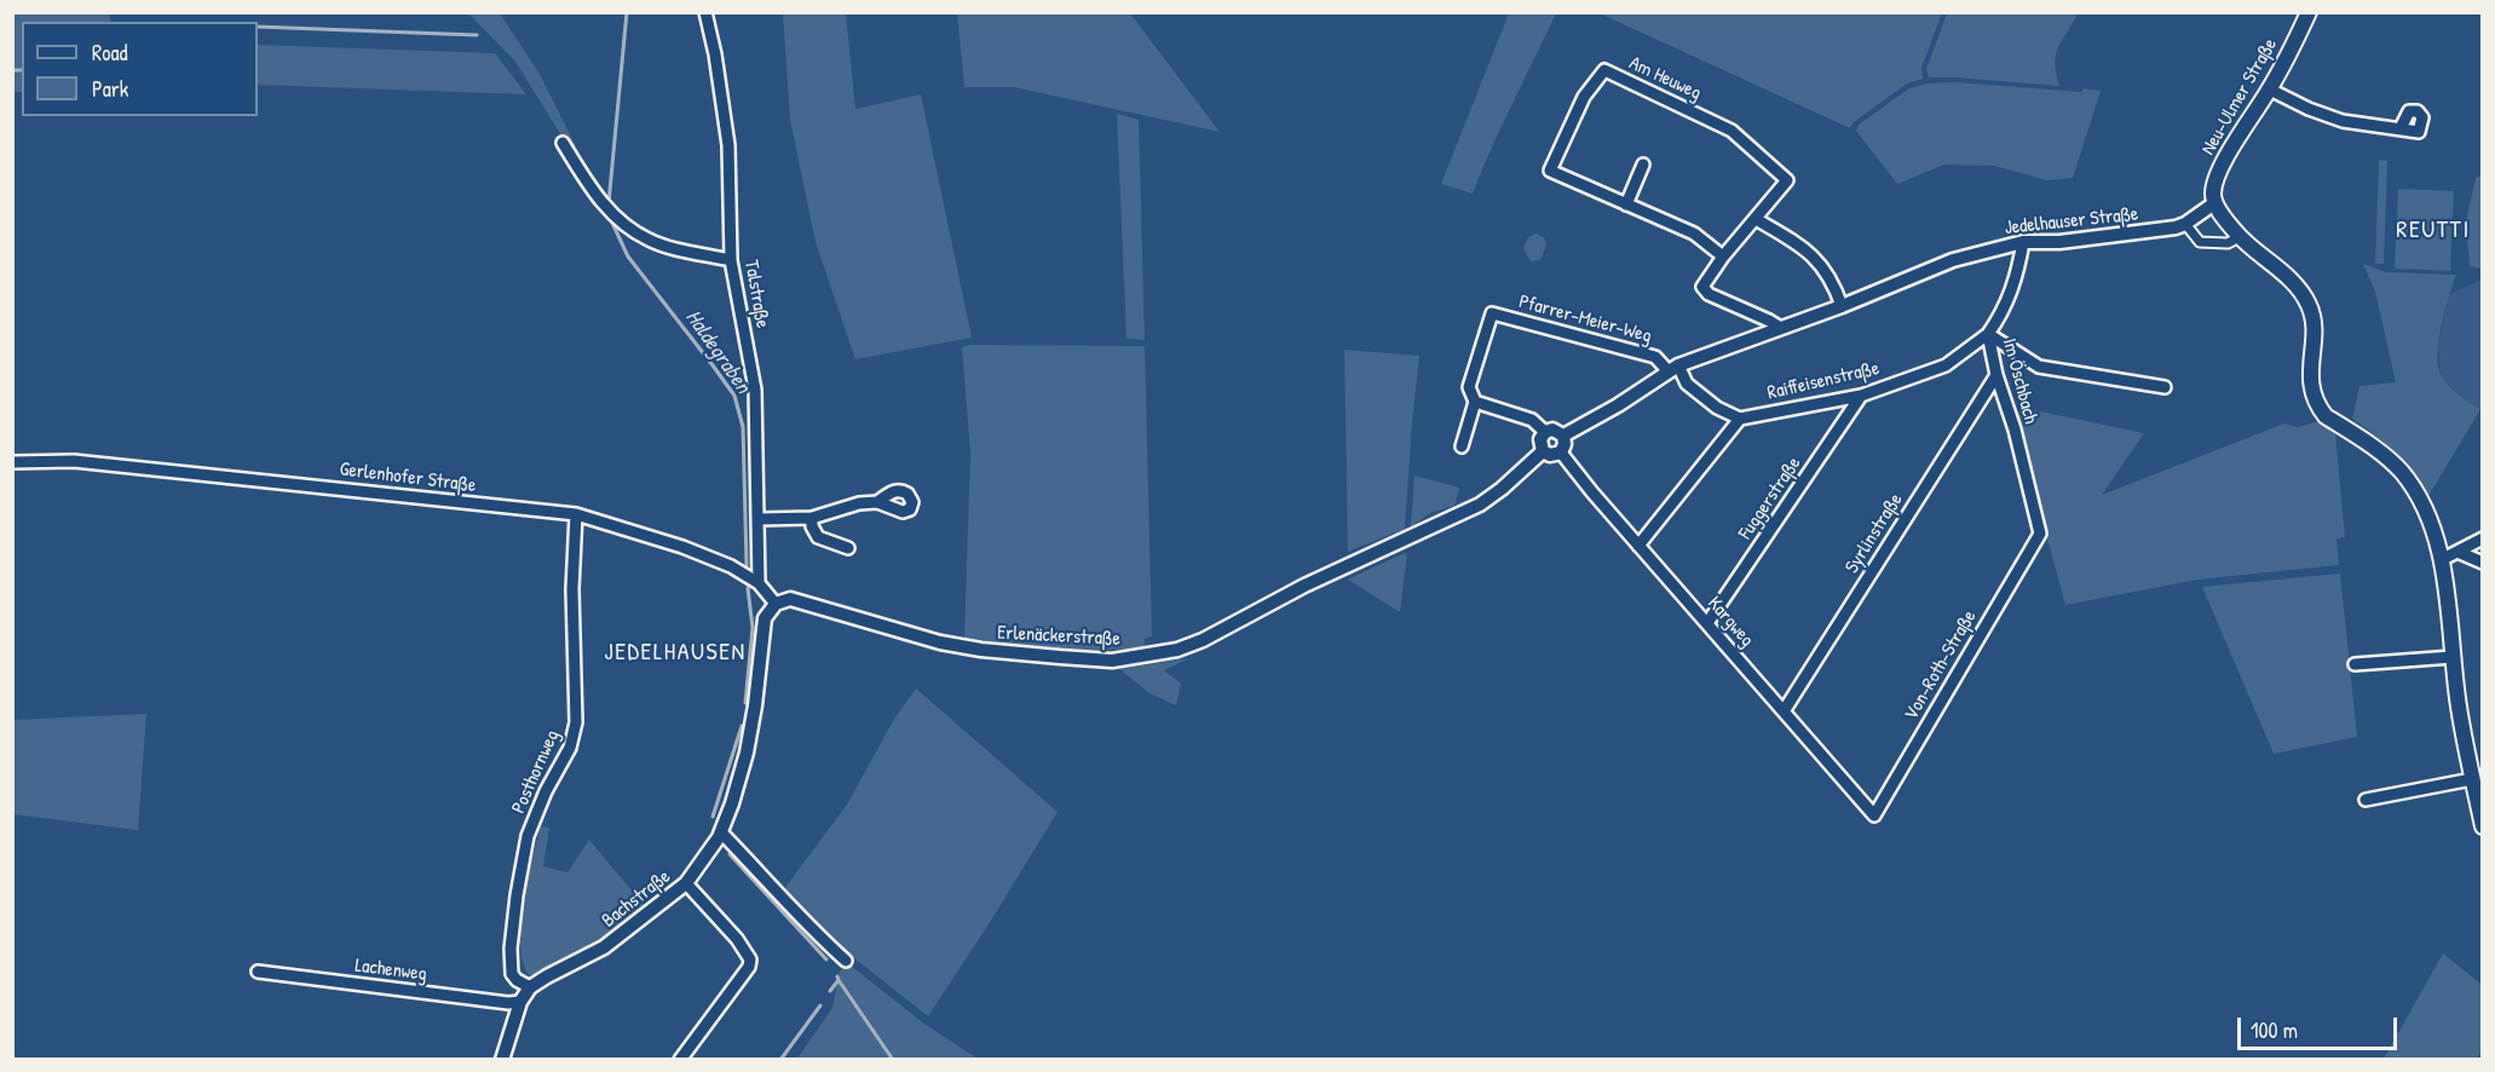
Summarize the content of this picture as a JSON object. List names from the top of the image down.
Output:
{
  "streets": {
    "main road": ["Neu-Ulmer Straße"],
    "street": [
      "Am Heuweg",
      "Jedelhauser Straße",
      "Talstraße",
      "Pfarrer-Meier-Weg",
      "Raiffeisenstraße",
      "Im Öschbach",
      "Gerlenhofer Straße",
      "Fuggerstraße",
      "Syrlinstraße",
      "Kargweg",
      "Erlenäckerstraße",
      "Von-Roth-Straße",
      "Posthornweg",
      "Bachstraße",
      "Lachenweg"
    ]
  },
  "crossings": [
    ["Am Heuweg", "Jedelhauser Straße"],
    ["Neu-Ulmer Straße", "Jedelhauser Straße"],
    ["Jedelhauser Straße", "Pfarrer-Meier-Weg"],
    ["Jedelhauser Straße", "Im Öschbach"],
    ["Jedelhauser Straße", "Kargweg"],
    ["Jedelhauser Straße", "Erlenäckerstraße"],
    ["Talstraße", "Gerlenhofer Straße"],
    ["Raiffeisenstraße", "Im Öschbach"],
    ["Raiffeisenstraße", "Fuggerstraße"],
    ["Im Öschbach", "Syrlinstraße"],
    ["Im Öschbach", "Von-Roth-Straße"],
    ["Gerlenhofer Straße", "Erlenäckerstraße"],
    ["Gerlenhofer Straße", "Posthornweg"],
    ["Gerlenhofer Straße", "Bachstraße"],
    ["Fuggerstraße", "Kargweg"],
    ["Syrlinstraße", "Kargweg"],
    ["Kargweg", "Erlenäckerstraße"],
    ["Kargweg", "Von-Roth-Straße"],
    ["Erlenäckerstraße", "Bachstraße"],
    ["Posthornweg", "Bachstraße"],
    ["Bachstraße", "Lachenweg"]
  ],
  "districts": ["REUTTI", "JEDELHAUSEN"],
  "water": ["Haldegraben"],
  "legend": ["Road", "Park"],
  "scale_bar": "100 m"
}
